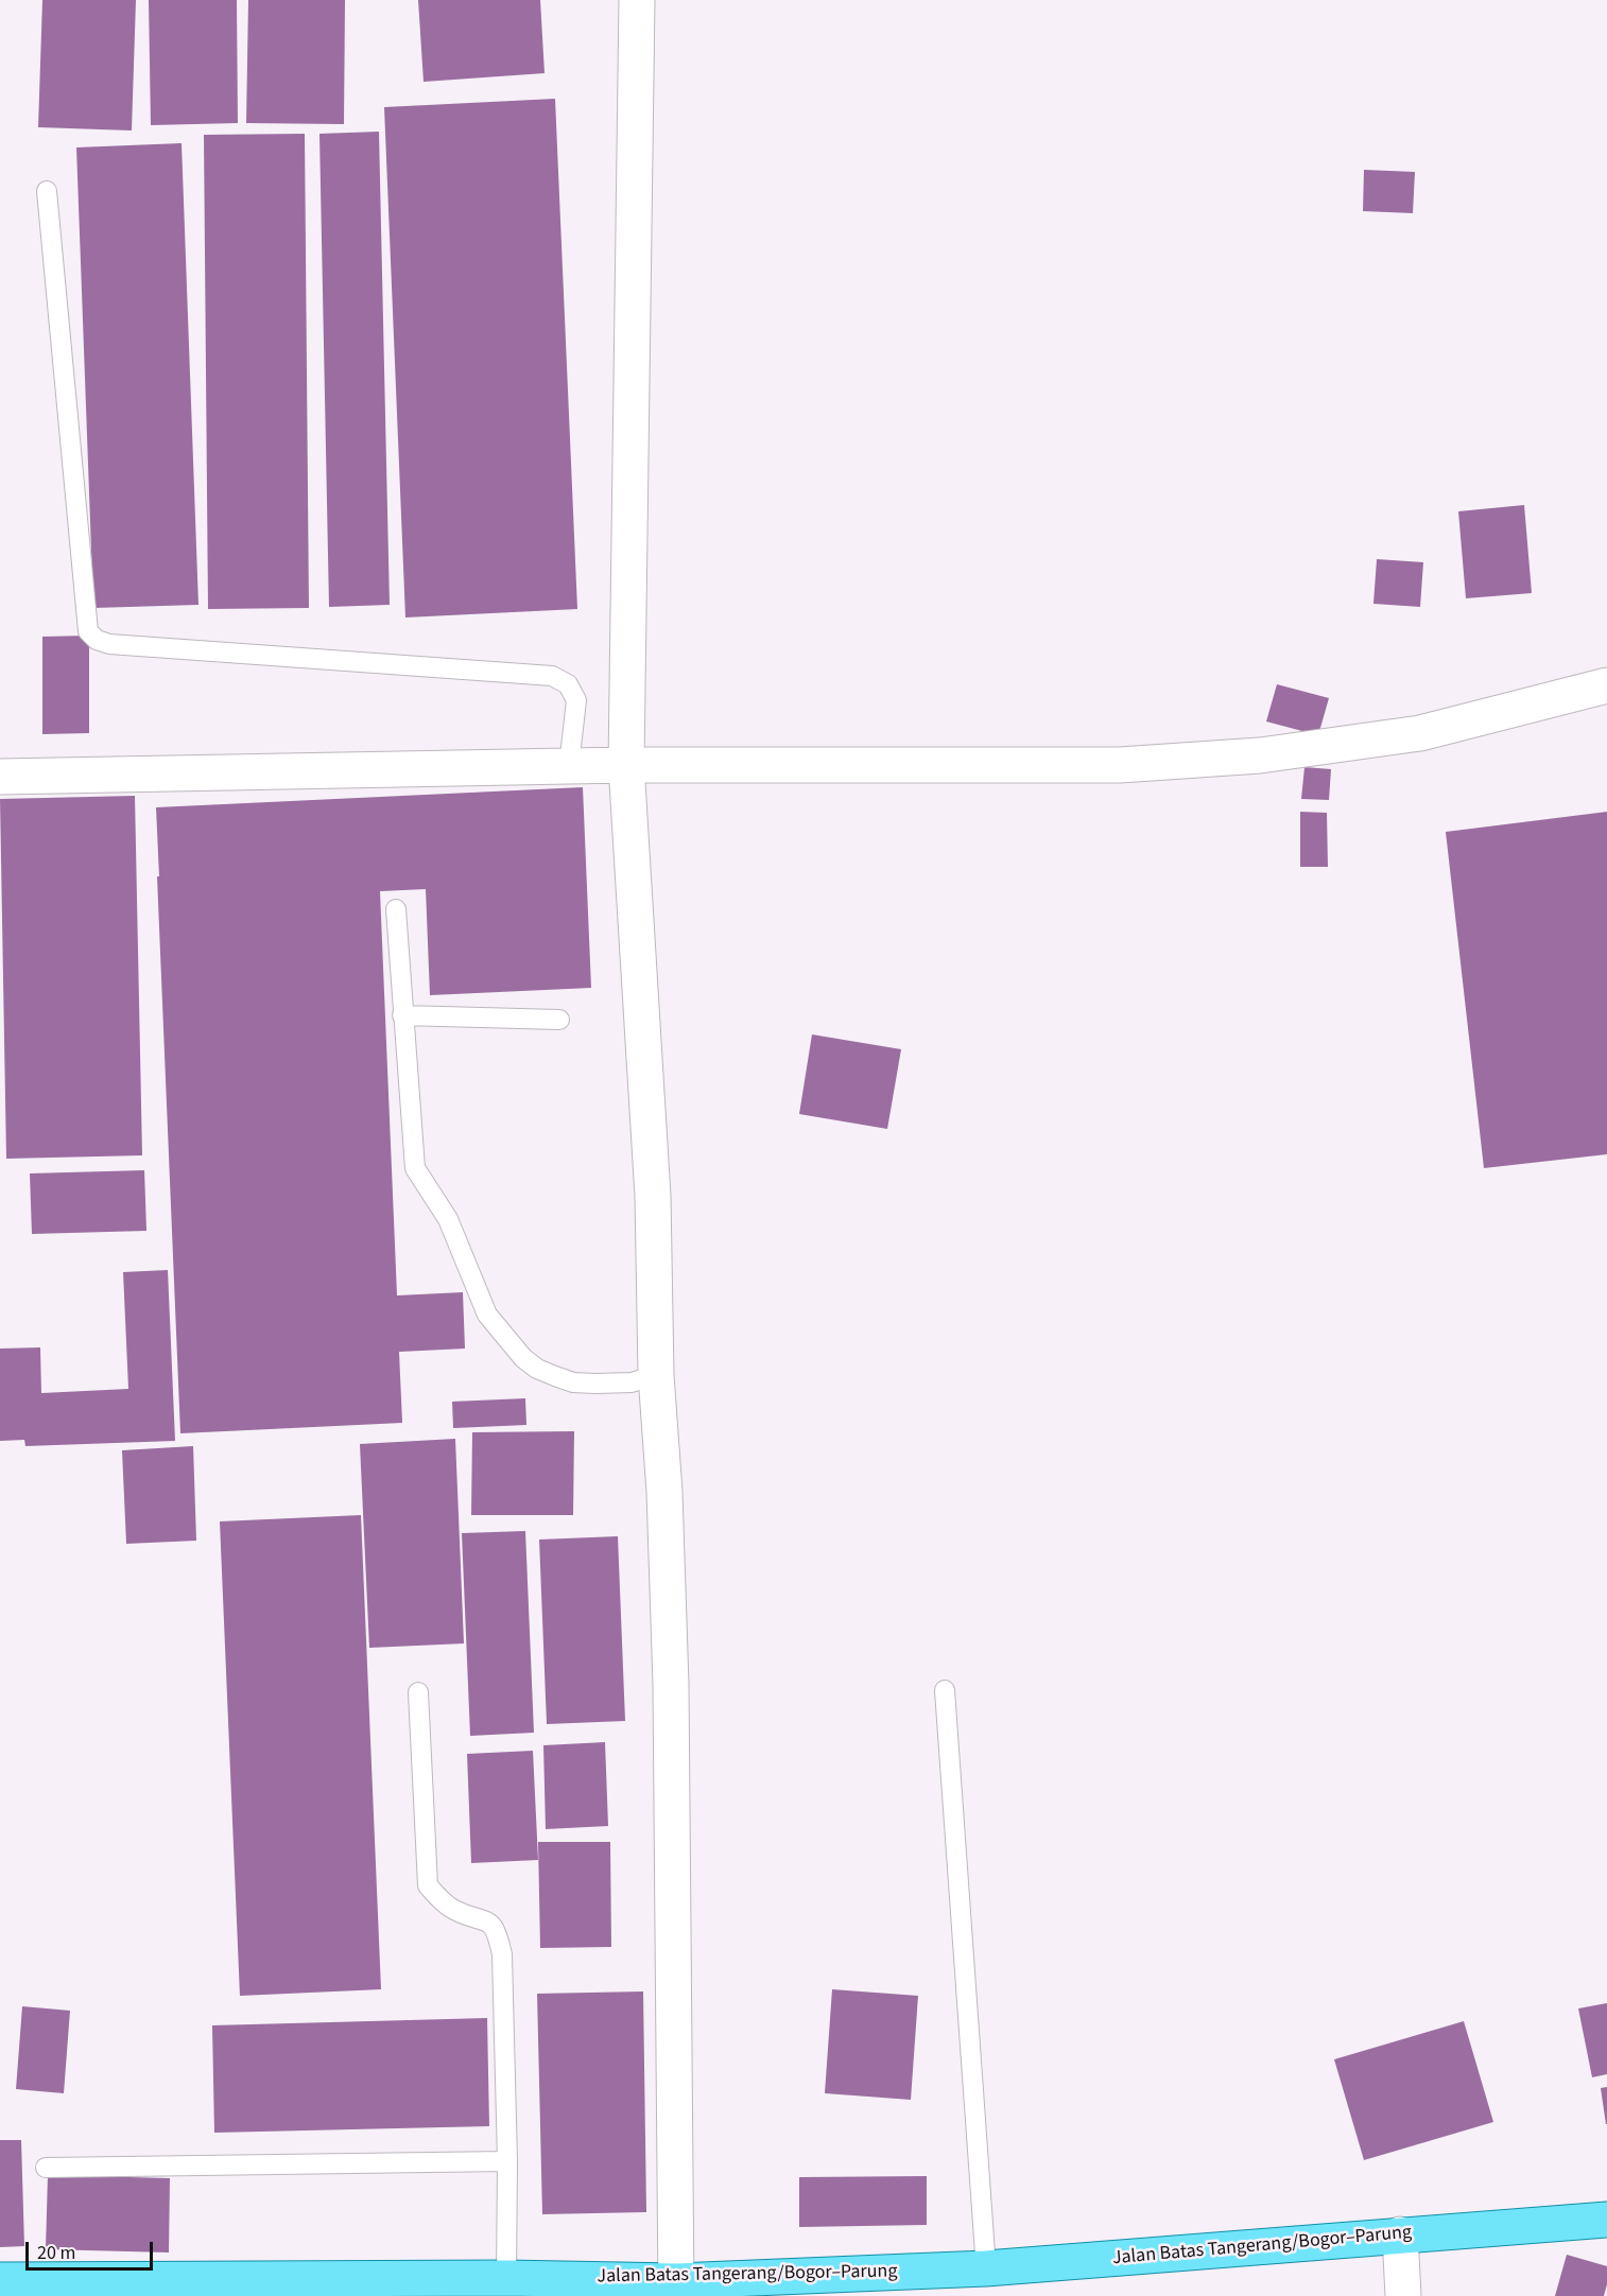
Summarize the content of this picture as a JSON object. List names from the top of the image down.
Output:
{
  "streets": {
    "main road": ["Jalan Batas Tangerang/Bogor–Parung"]
  },
  "scale_bar": "20 m"
}
